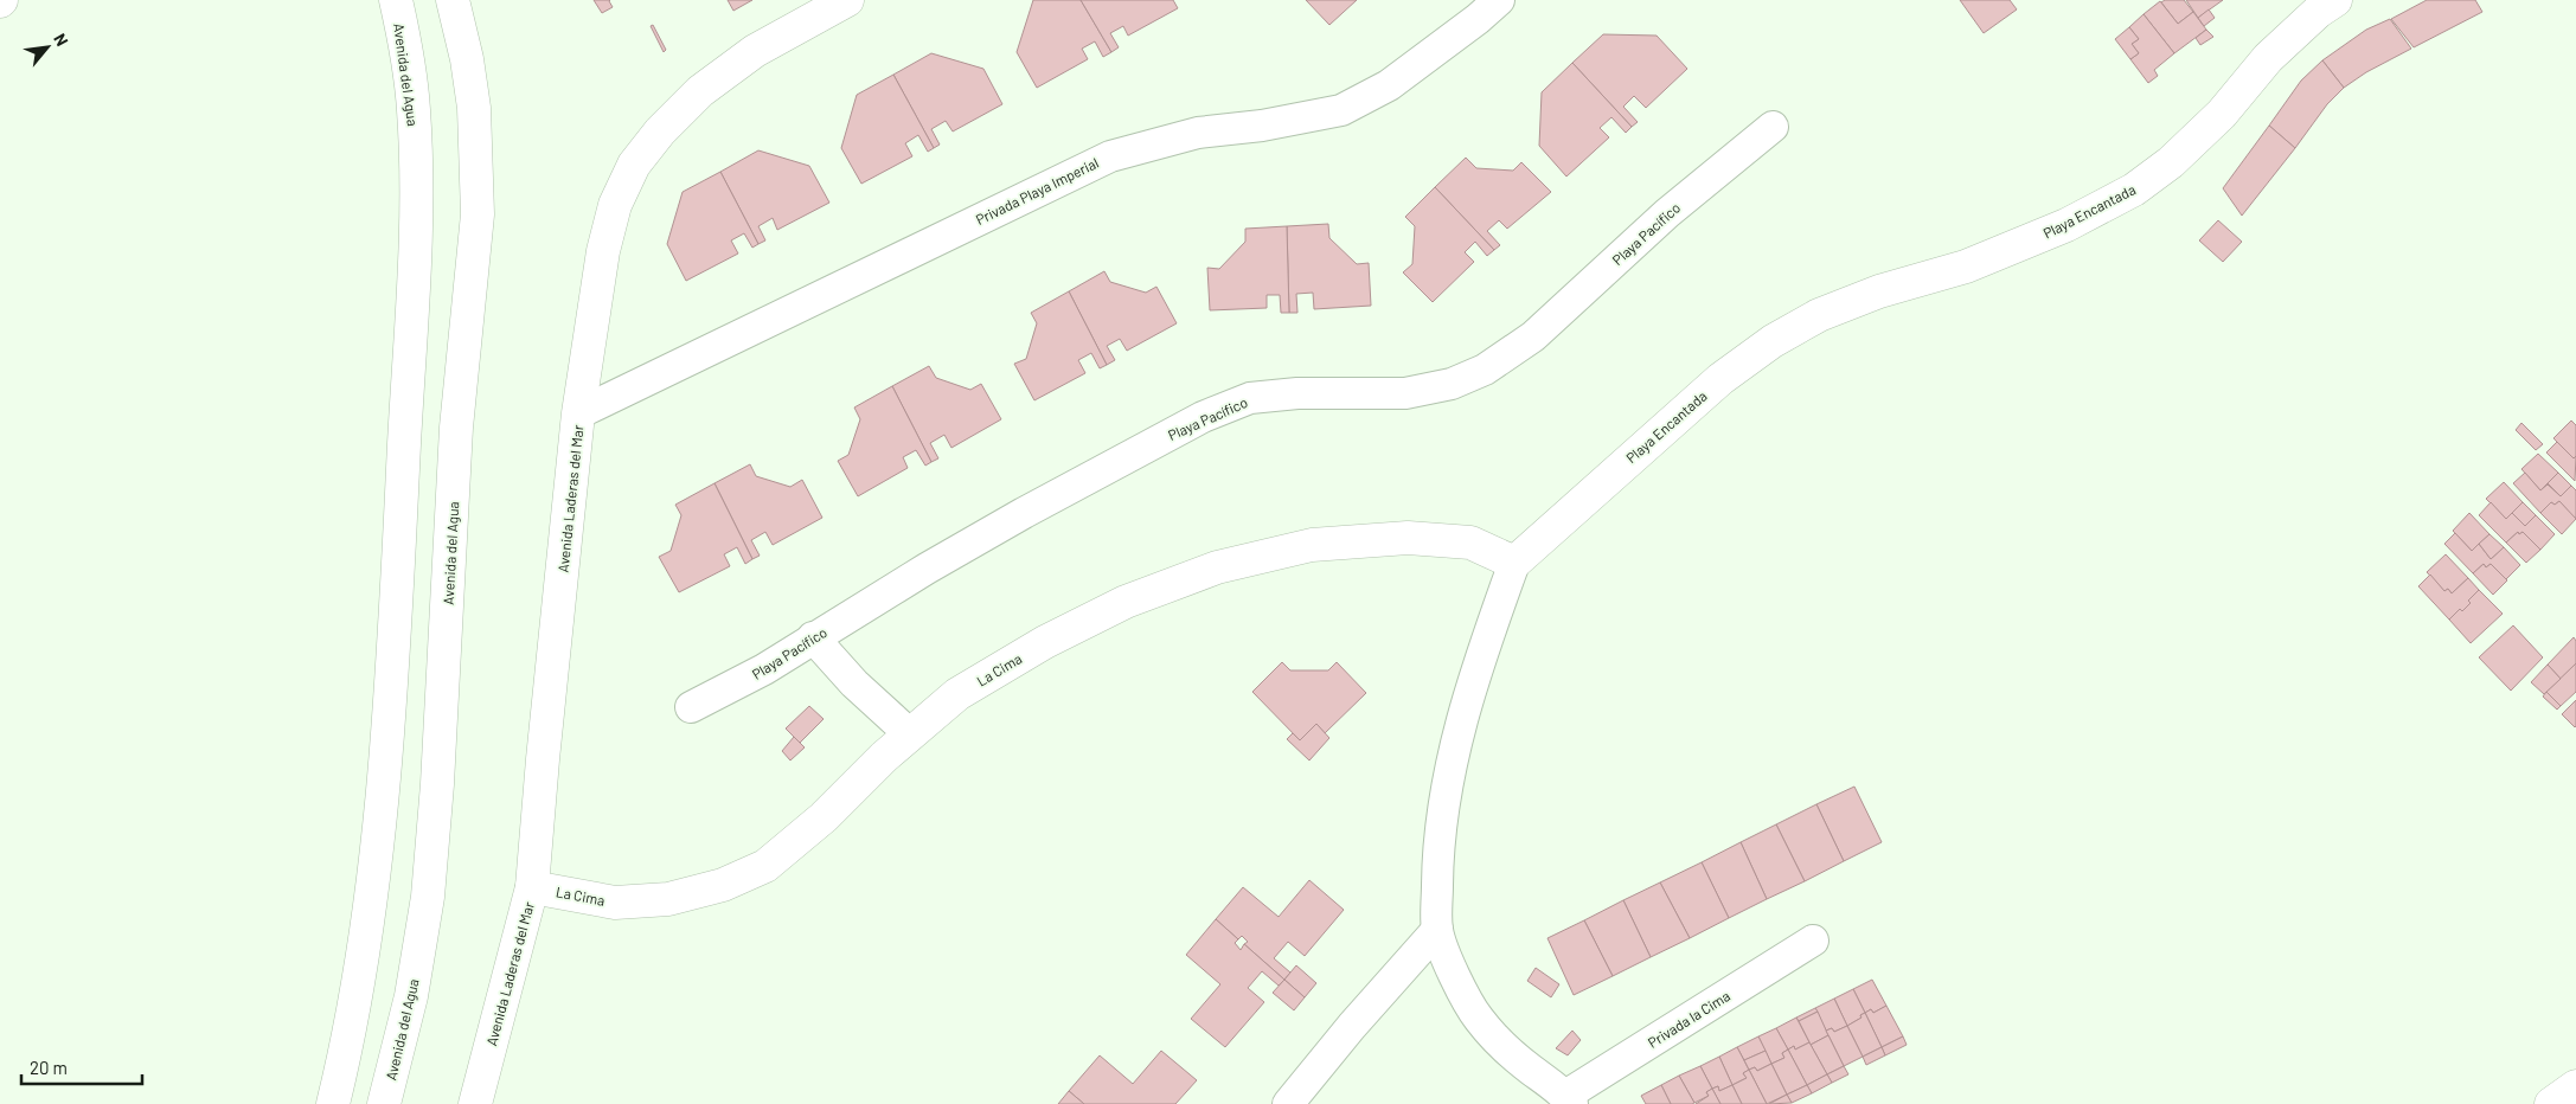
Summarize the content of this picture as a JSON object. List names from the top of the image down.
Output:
{
  "streets": {
    "street": [
      "Avenida del Agua",
      "Privada Playa Imperial",
      "Playa Encantada",
      "Playa Pacífico",
      "Avenida Laderas del Mar",
      "La Cima",
      "Privada la Cima"
    ]
  },
  "crossings": [
    ["Privada Playa Imperial", "Avenida Laderas del Mar"],
    ["Playa Encantada", "La Cima"],
    ["Playa Encantada", "Privada la Cima"],
    ["Avenida Laderas del Mar", "La Cima"]
  ],
  "scale_bar": "20 m",
  "north": "top right"
}
